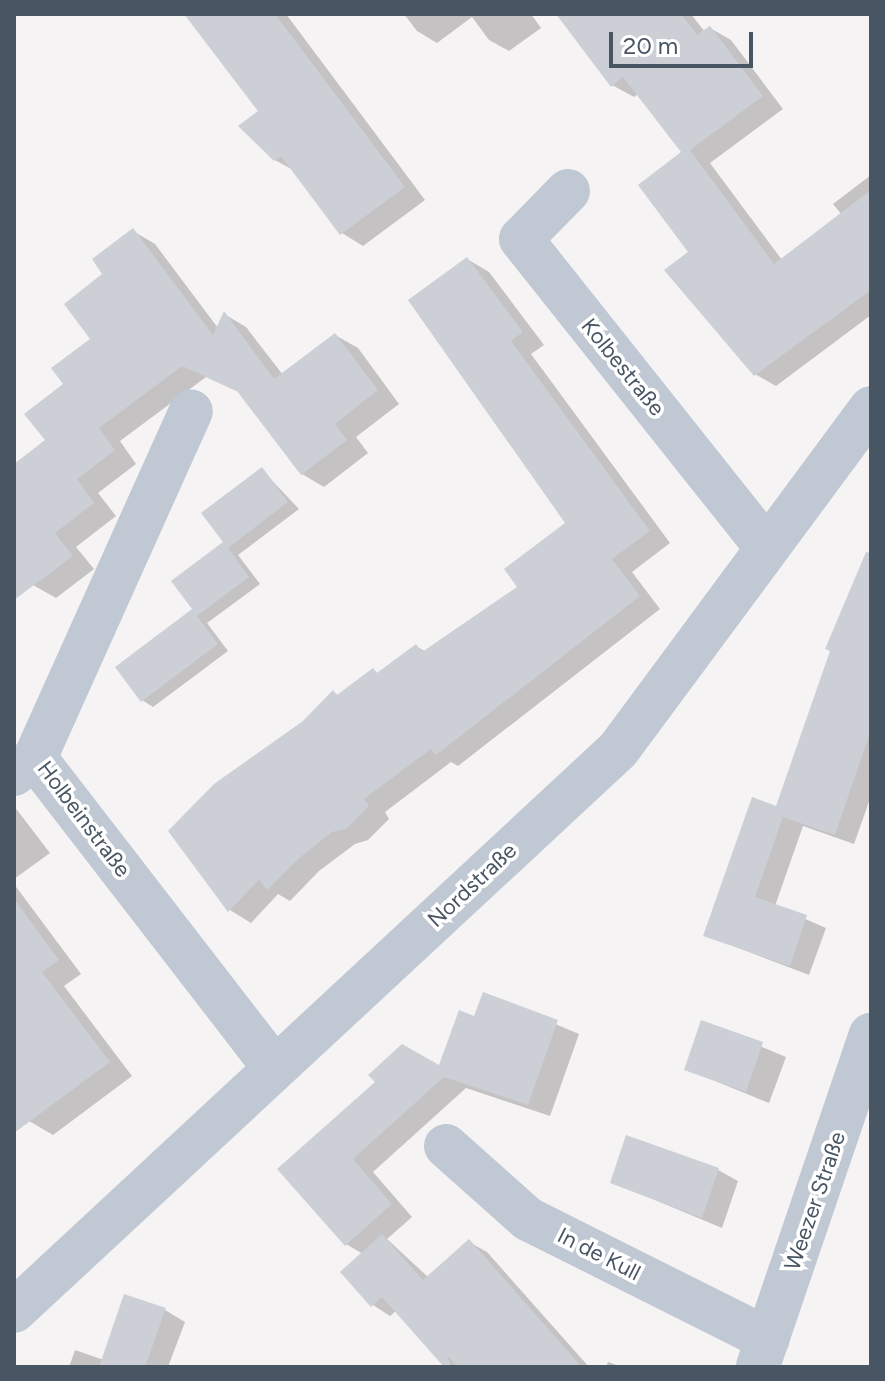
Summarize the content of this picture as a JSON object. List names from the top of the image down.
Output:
{
  "streets": {
    "street": [
      "Kolbestraße",
      "Holbeinstraße",
      "Nordstraße",
      "Weezer Straße",
      "In de Kull"
    ]
  },
  "crossings": [
    ["Kolbestraße", "Nordstraße"],
    ["Holbeinstraße", "Nordstraße"],
    ["Weezer Straße", "In de Kull"]
  ],
  "scale_bar": "20 m"
}
